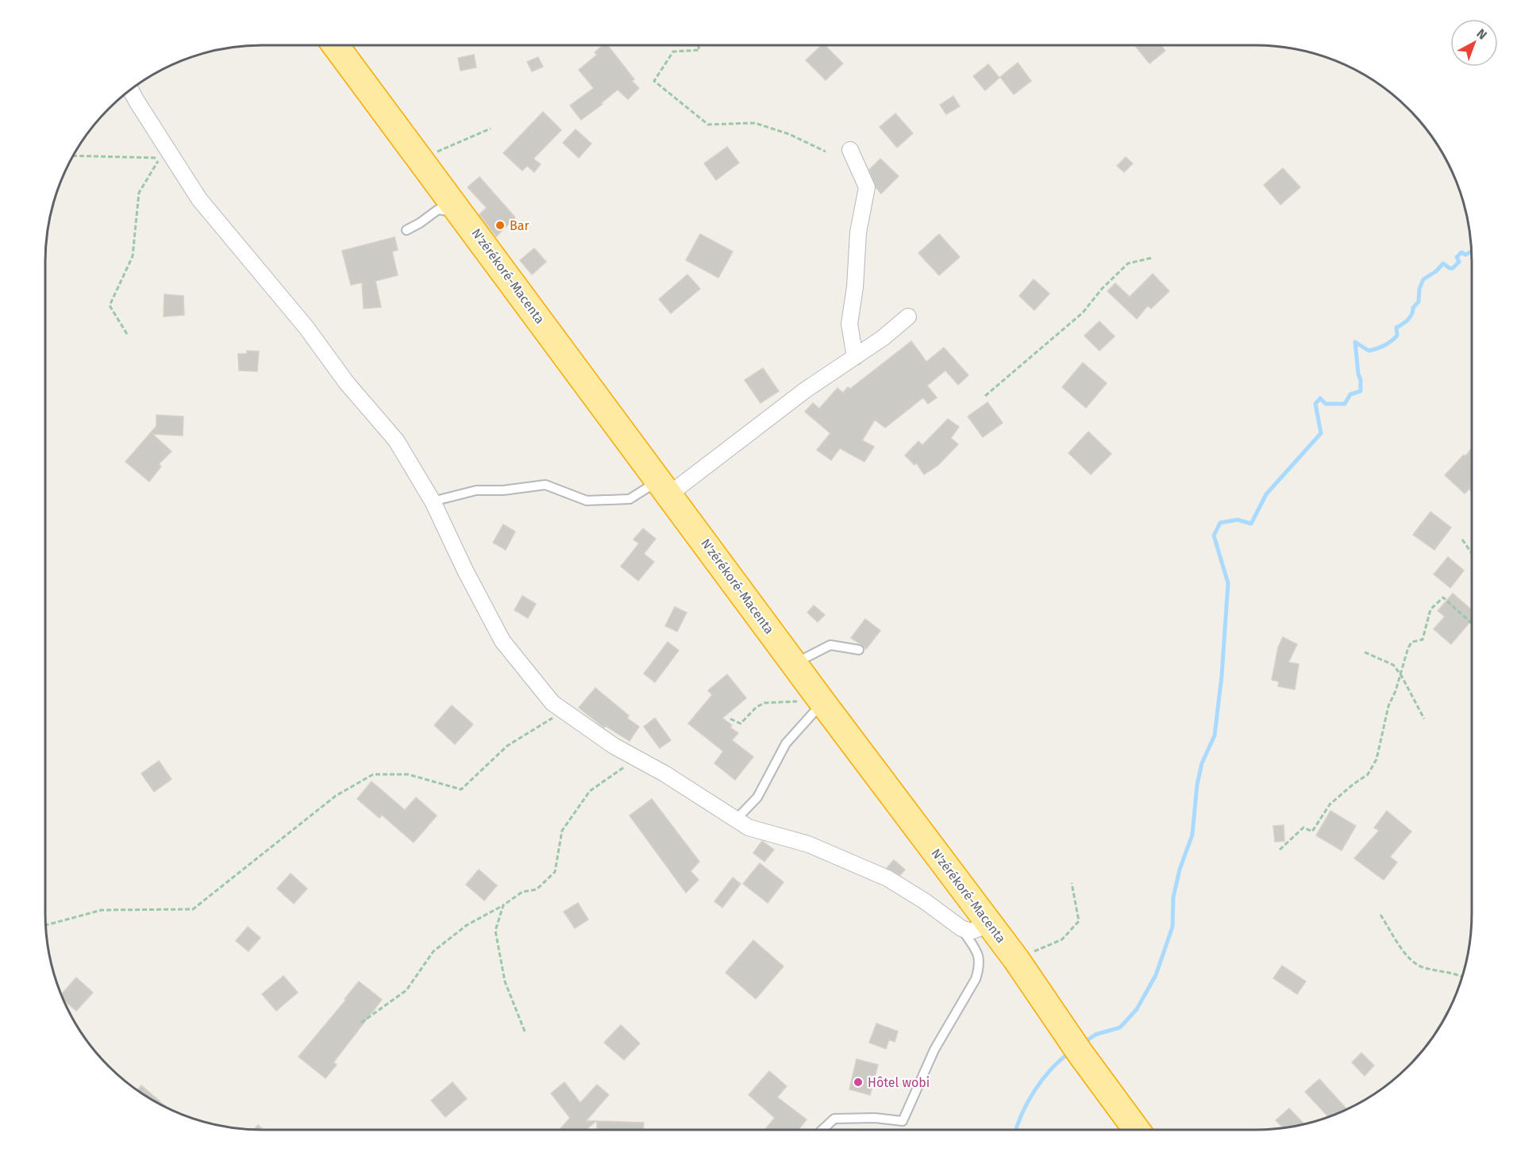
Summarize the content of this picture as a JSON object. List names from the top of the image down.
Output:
{
  "streets": {
    "highway": ["N'zérékoré-Macenta"]
  },
  "places": ["Bar", "Hôtel wobi"],
  "north": "top right"
}
